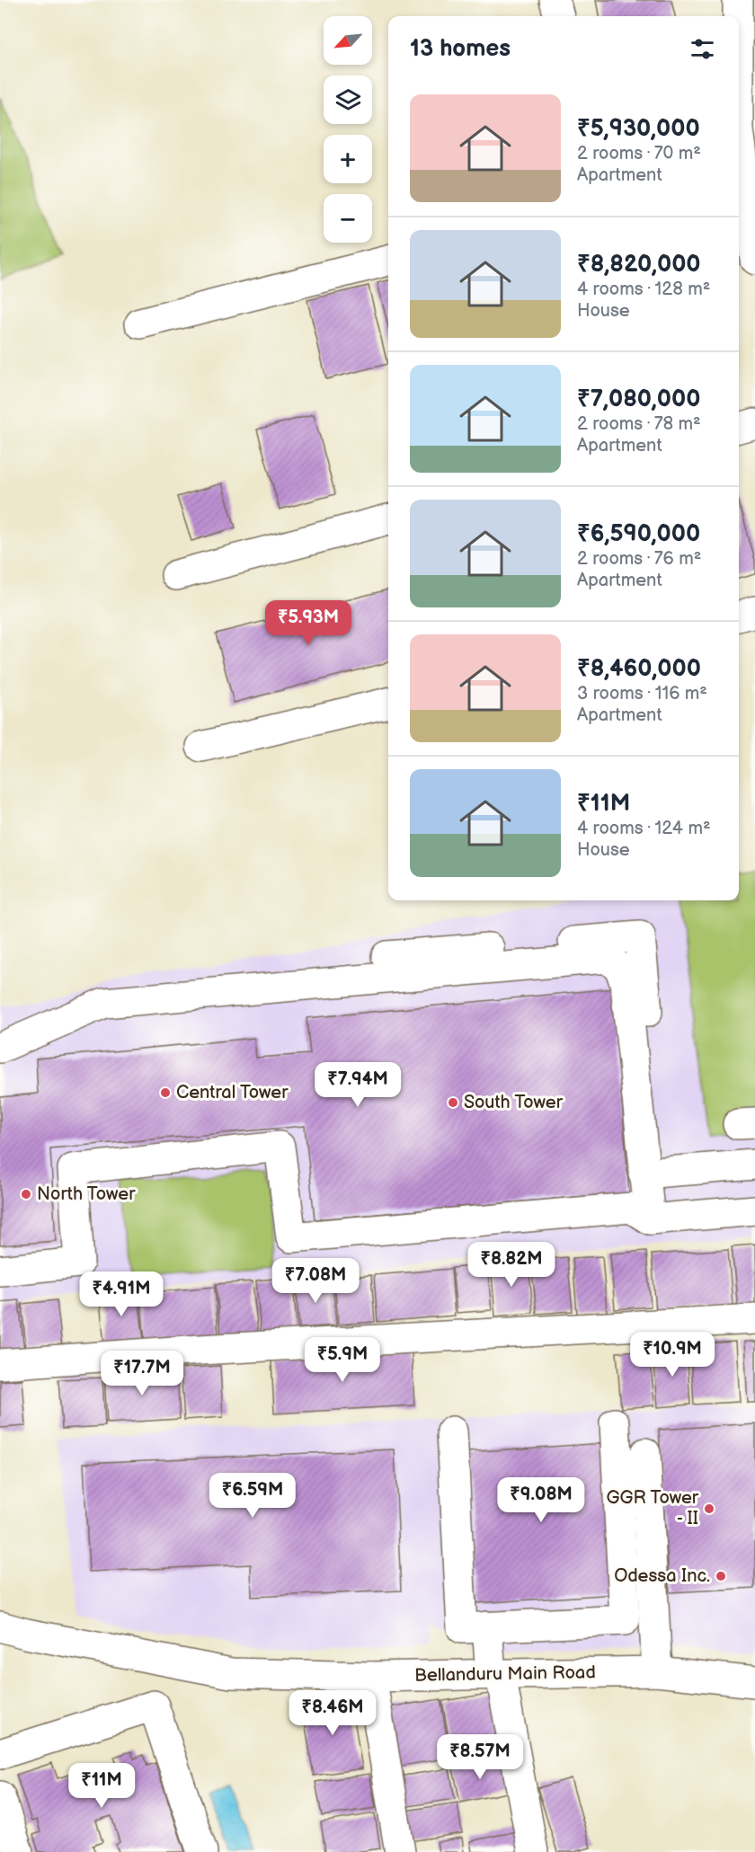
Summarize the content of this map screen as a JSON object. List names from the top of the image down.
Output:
{
  "streets": {
    "street": ["Bellanduru Main Road"]
  },
  "places": [
    "Central Tower",
    "South Tower",
    "North Tower",
    "GGR Tower - II",
    "Odessa Inc."
  ],
  "north": "bottom left",
  "page": {
    "map_buttons": ["+", "−"],
    "heading": "13 homes",
    "list": [
      {
        "name": "₹5,930,000",
        "note": "2 rooms · 70 m² · Apartment"
      },
      {
        "name": "₹8,820,000",
        "note": "4 rooms · 128 m² · House"
      },
      {
        "name": "₹7,080,000",
        "note": "2 rooms · 78 m² · Apartment"
      },
      {
        "name": "₹6,590,000",
        "note": "2 rooms · 76 m² · Apartment"
      },
      {
        "name": "₹8,460,000",
        "note": "3 rooms · 116 m² · Apartment"
      },
      {
        "name": "₹11M",
        "note": "4 rooms · 124 m² · House"
      }
    ],
    "price": [
      "₹5.93M",
      "₹7.94M",
      "₹8.82M",
      "₹7.08M",
      "₹4.91M",
      "₹10.9M",
      "₹5.9M",
      "₹17.7M",
      "₹6.59M",
      "₹9.08M",
      "₹8.46M",
      "₹8.57M",
      "₹11M"
    ]
  }
}
